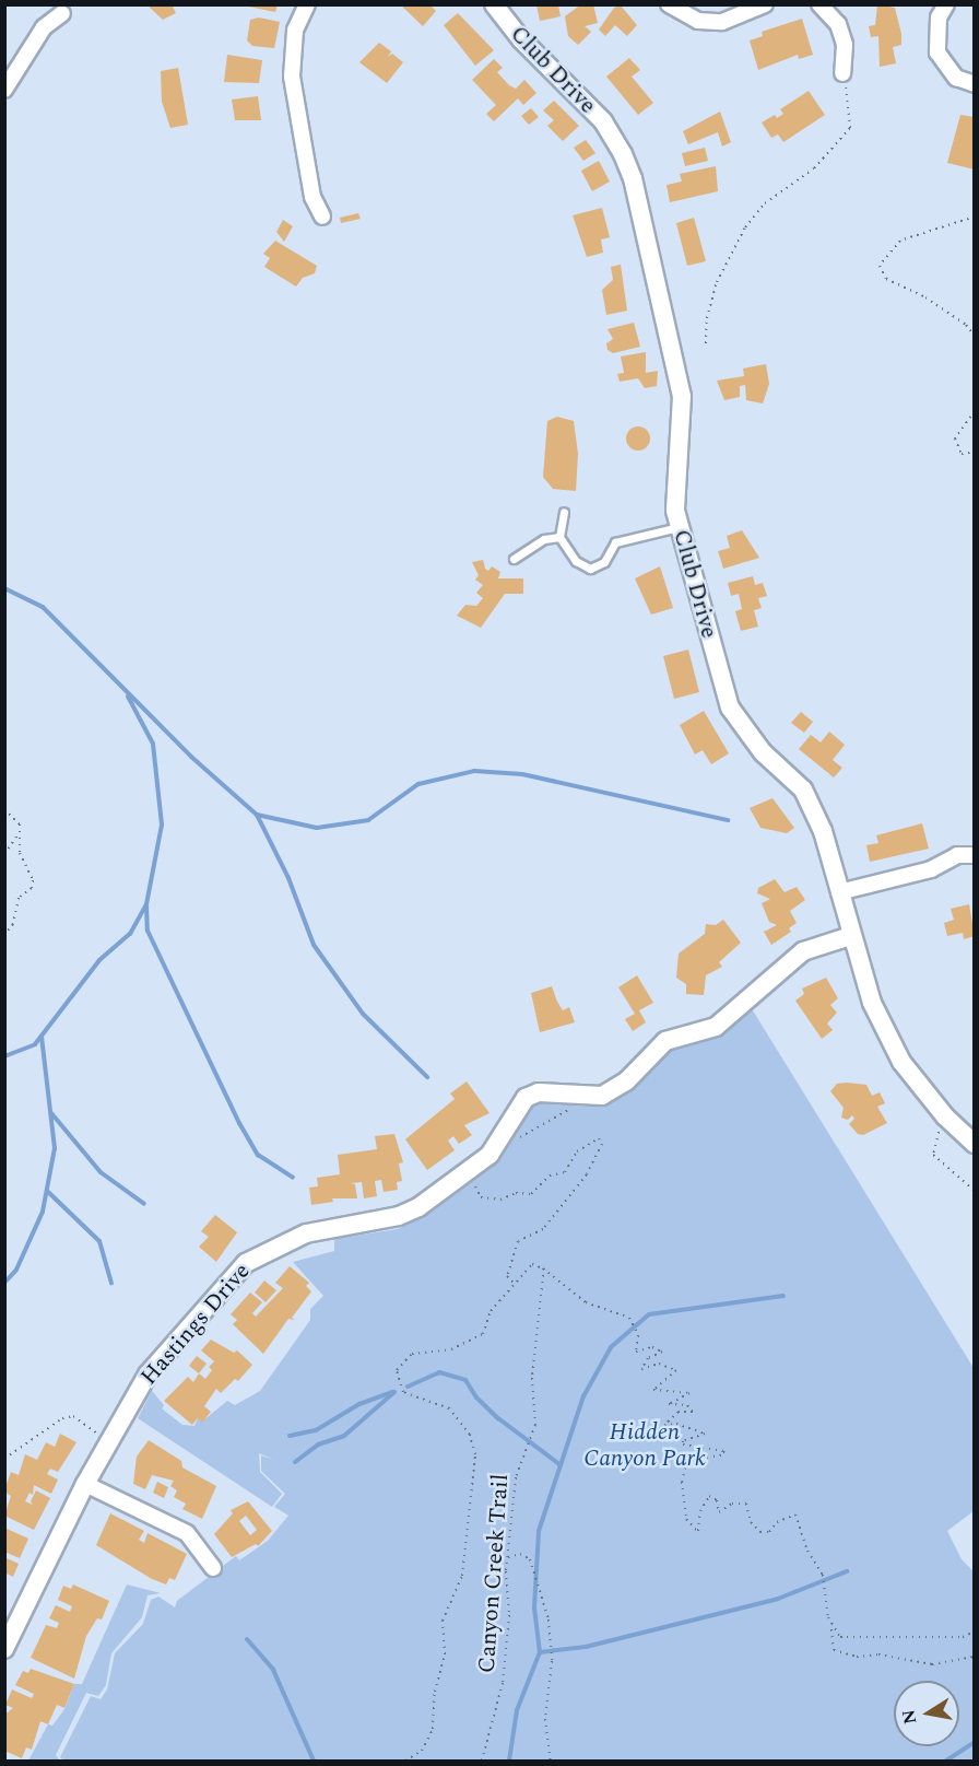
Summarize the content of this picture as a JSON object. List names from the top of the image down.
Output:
{
  "streets": {
    "street": ["Club Drive", "Hastings Drive"],
    "path": ["Canyon Creek Trail"]
  },
  "crossings": [
    ["Club Drive", "Hastings Drive"]
  ],
  "parks": ["Hidden Canyon Park"],
  "north": "left"
}
